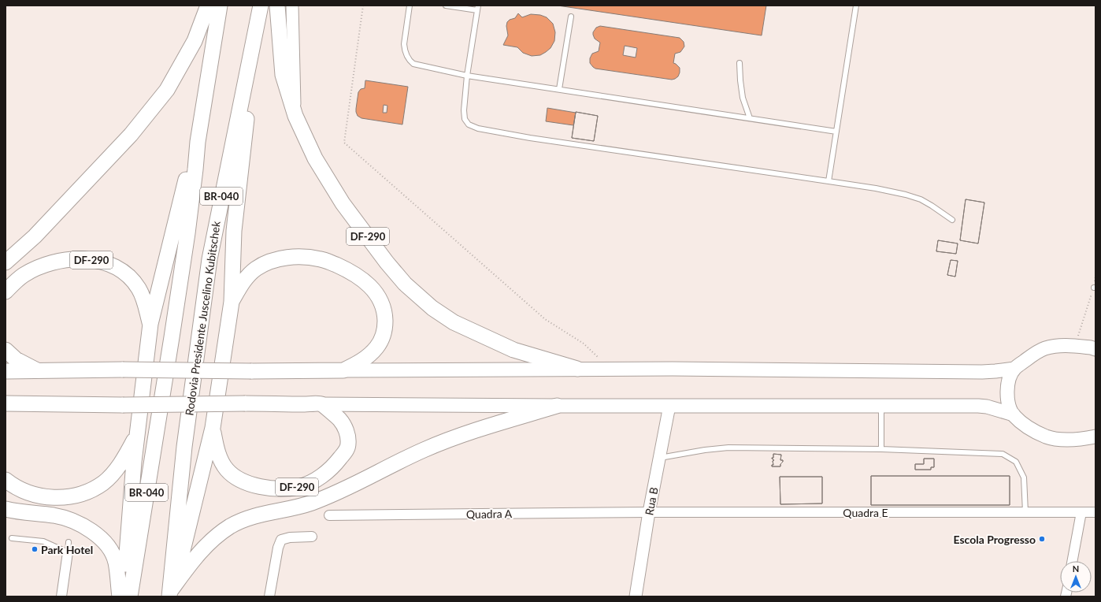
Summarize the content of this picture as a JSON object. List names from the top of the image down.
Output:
{
  "streets": {
    "highway": ["BR-040", "DF-290", "Rodovia Presidente Juscelino Kubitschek"],
    "street": ["Rua B", "Quadra E", "Quadra A"]
  },
  "crossings": [
    ["DF-290", "Rodovia Presidente Juscelino Kubitschek"],
    ["DF-290", "Rua B"],
    ["Rua B", "Quadra E"],
    ["Rua B", "Quadra A"],
    ["Quadra E", "Quadra A"]
  ],
  "places": ["Escola Progresso", "Park Hotel"],
  "north": "top"
}
